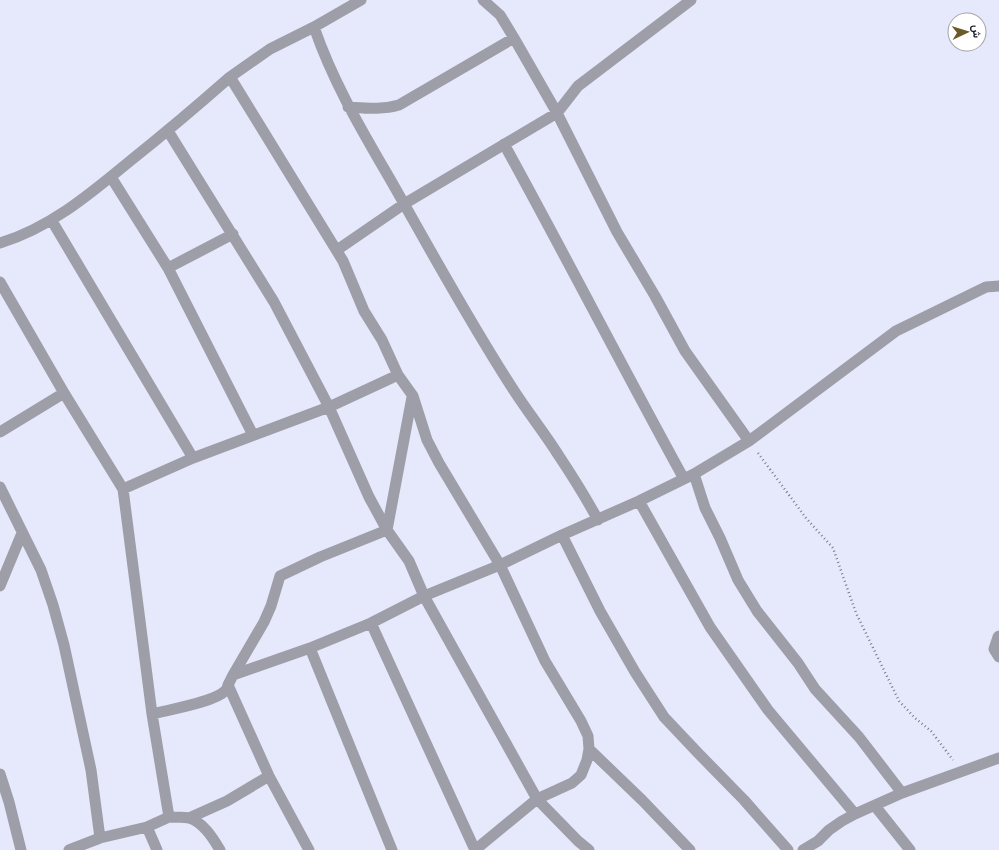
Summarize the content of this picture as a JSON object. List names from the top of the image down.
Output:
{
  "north": "right"
}
